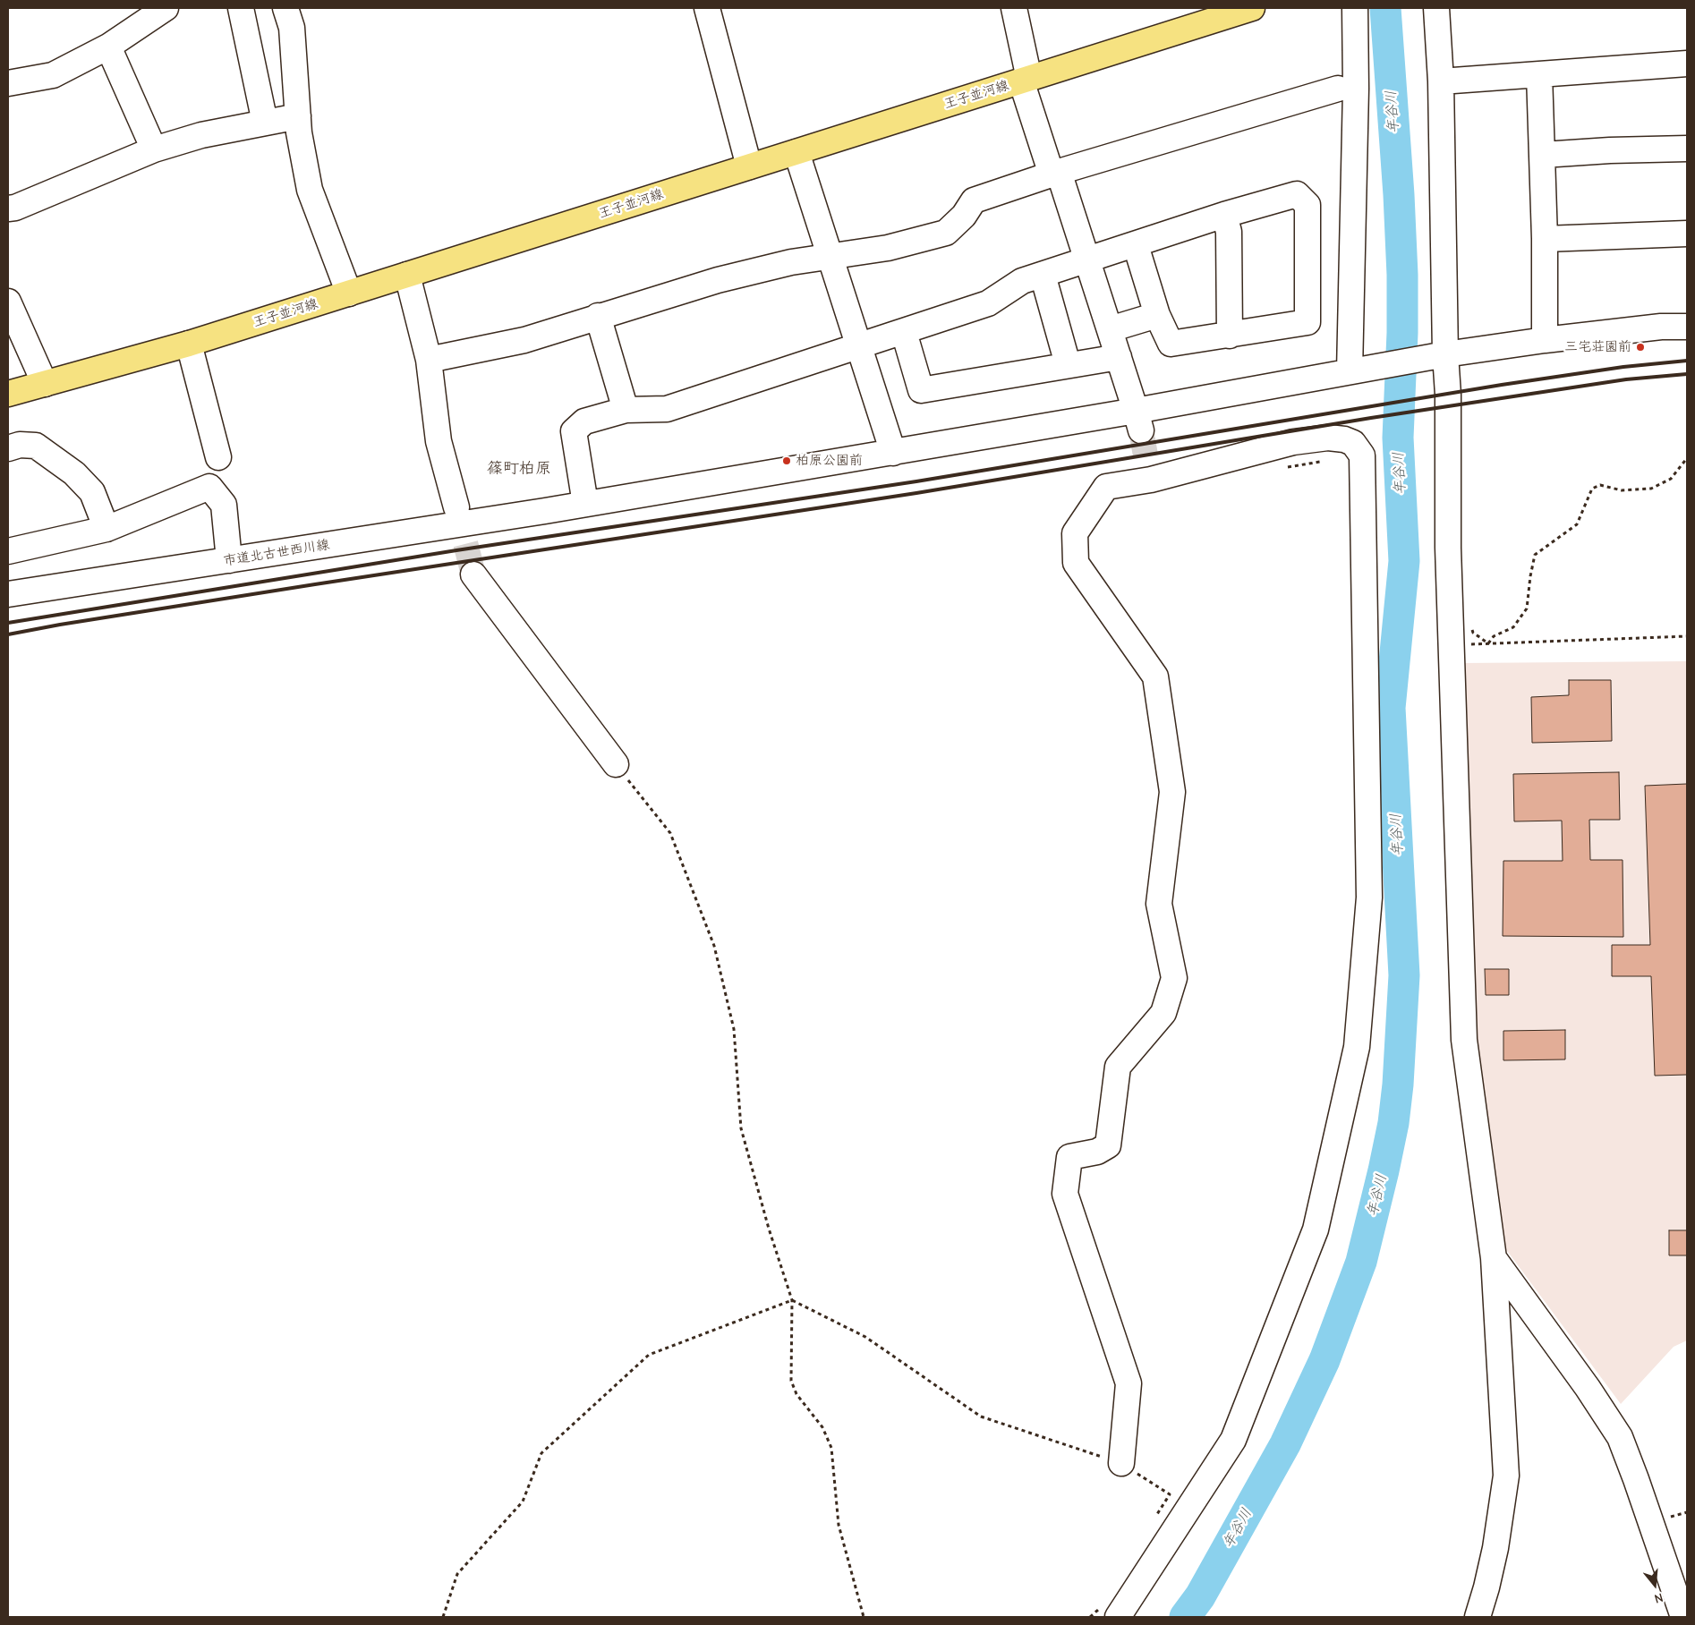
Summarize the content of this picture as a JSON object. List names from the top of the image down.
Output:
{
  "streets": {
    "main road": ["王子並河線"],
    "street": ["市道北古世西川線"]
  },
  "districts": ["篠町柏原"],
  "water": ["年谷川"],
  "places": ["三宅荘園前", "柏原公園前"],
  "north": "bottom"
}
